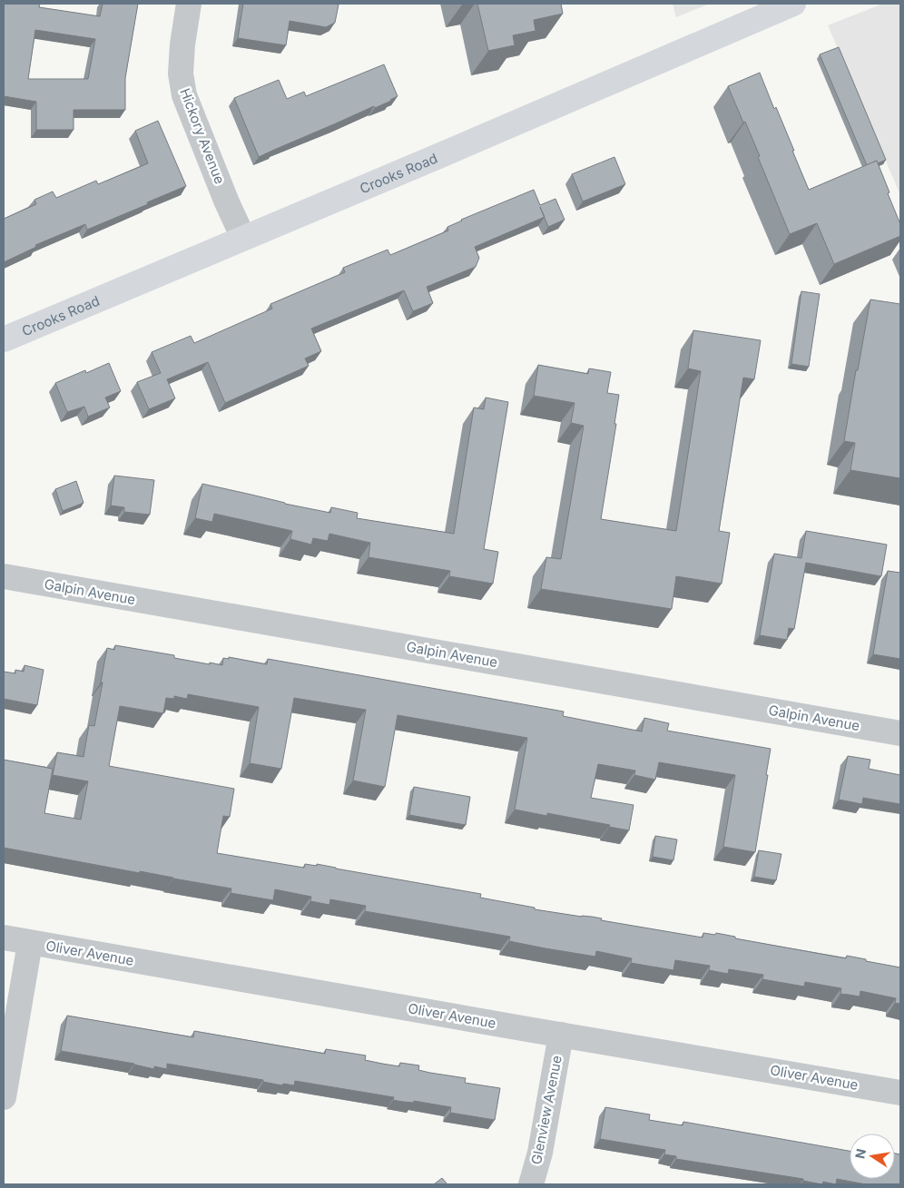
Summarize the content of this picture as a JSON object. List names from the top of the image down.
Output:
{
  "streets": {
    "main road": ["Crooks Road"],
    "street": [
      "Hickory Avenue",
      "Galpin Avenue",
      "Oliver Avenue",
      "Glenview Avenue"
    ]
  },
  "crossings": [
    ["Hickory Avenue", "Crooks Road"],
    ["Oliver Avenue", "Glenview Avenue"]
  ],
  "north": "left"
}
